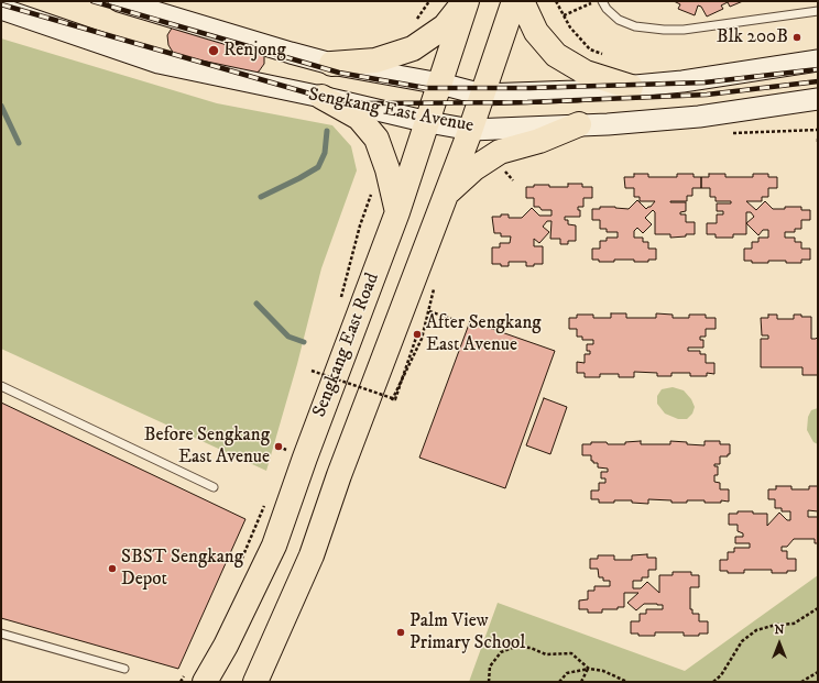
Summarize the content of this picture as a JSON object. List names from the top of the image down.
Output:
{
  "streets": {
    "main road": ["Sengkang East Avenue", "Sengkang East Road"]
  },
  "crossings": [
    ["Sengkang East Avenue", "Sengkang East Road"]
  ],
  "places": [
    "Blk 200B",
    "Renjong",
    "After Sengkang East Avenue",
    "Before Sengkang East Avenue",
    "SBST Sengkang Depot",
    "Palm View Primary School"
  ],
  "north": "top"
}
